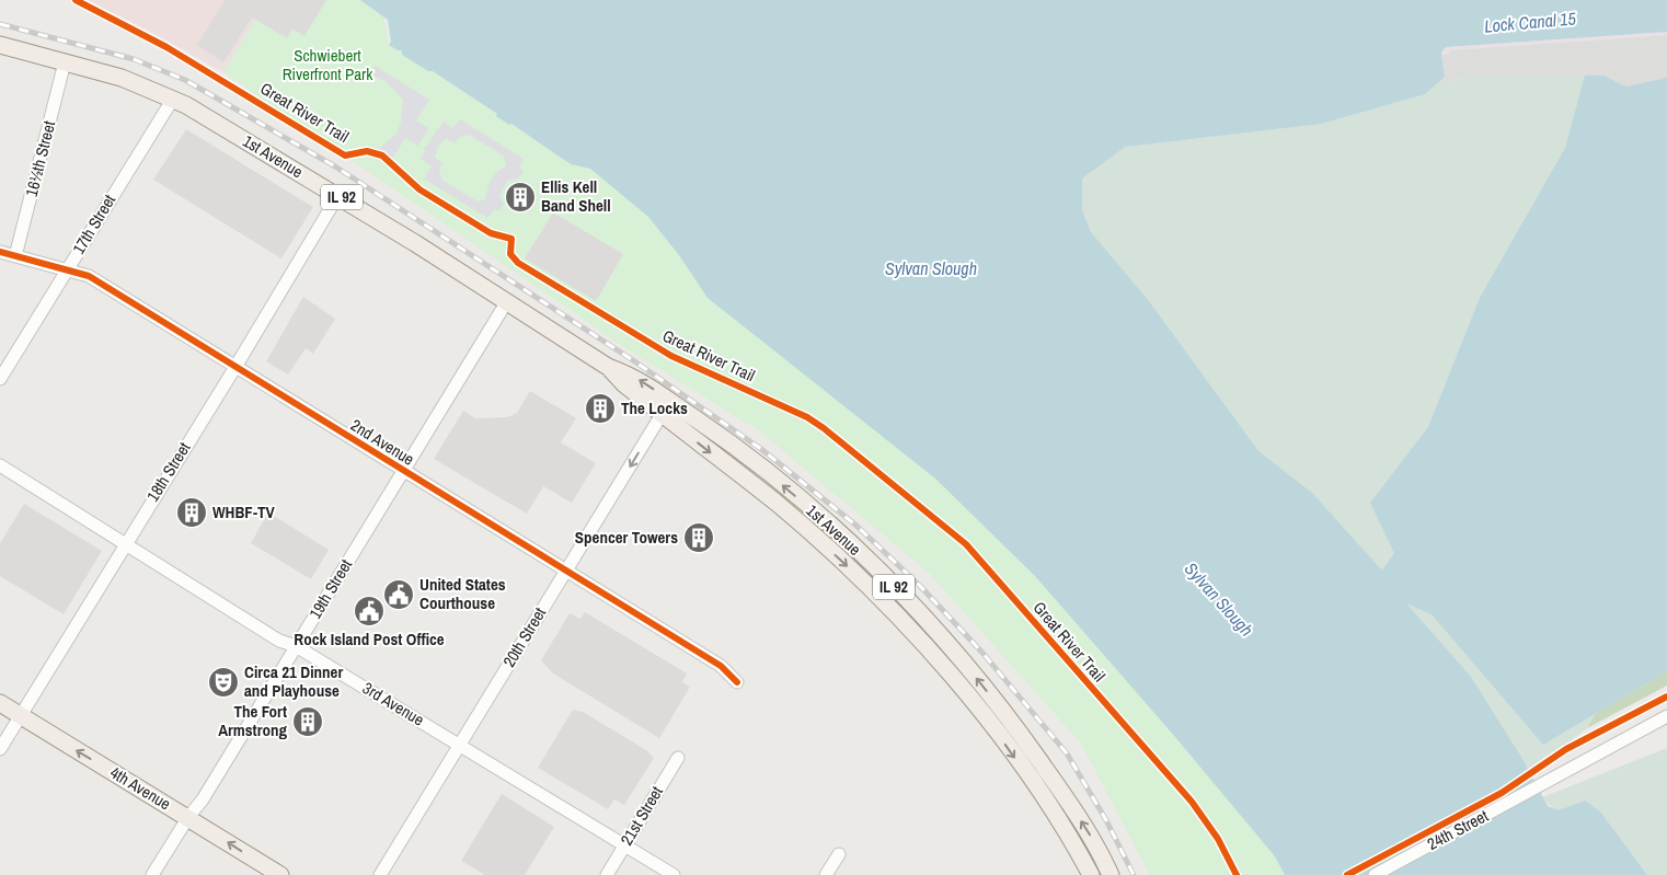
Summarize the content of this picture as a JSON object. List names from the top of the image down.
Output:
{
  "streets": {
    "main road": ["1st Avenue", "IL 92", "4th Avenue"],
    "street": [
      "16½th Street",
      "17th Street",
      "2nd Avenue",
      "18th Street",
      "19th Street",
      "20th Street",
      "3rd Avenue",
      "21st Street",
      "24th Street"
    ],
    "cycle path": ["Great River Trail"]
  },
  "crossings": [
    ["1st Avenue", "16½th Street"],
    ["1st Avenue", "17th Street"],
    ["1st Avenue", "18th Street"],
    ["1st Avenue", "19th Street"],
    ["1st Avenue", "20th Street"],
    ["16½th Street", "2nd Avenue"],
    ["17th Street", "2nd Avenue"],
    ["2nd Avenue", "18th Street"],
    ["2nd Avenue", "19th Street"],
    ["2nd Avenue", "20th Street"],
    ["18th Street", "3rd Avenue"],
    ["18th Street", "4th Avenue"],
    ["19th Street", "3rd Avenue"],
    ["19th Street", "4th Avenue"],
    ["20th Street", "3rd Avenue"],
    ["3rd Avenue", "21st Street"]
  ],
  "one_way": ["4th Avenue"],
  "water": ["Lock Canal 15", "Sylvan Slough"],
  "parks": ["Schwiebert Riverfront Park"],
  "places": {
    "building": [
      "Ellis Kell Band Shell",
      "The Locks",
      "WHBF-TV",
      "Spencer Towers",
      "The Fort Armstrong"
    ],
    "public building": ["United States Courthouse", "Rock Island Post Office"],
    "theatre": ["Circa 21 Dinner and Playhouse"]
  }
}
